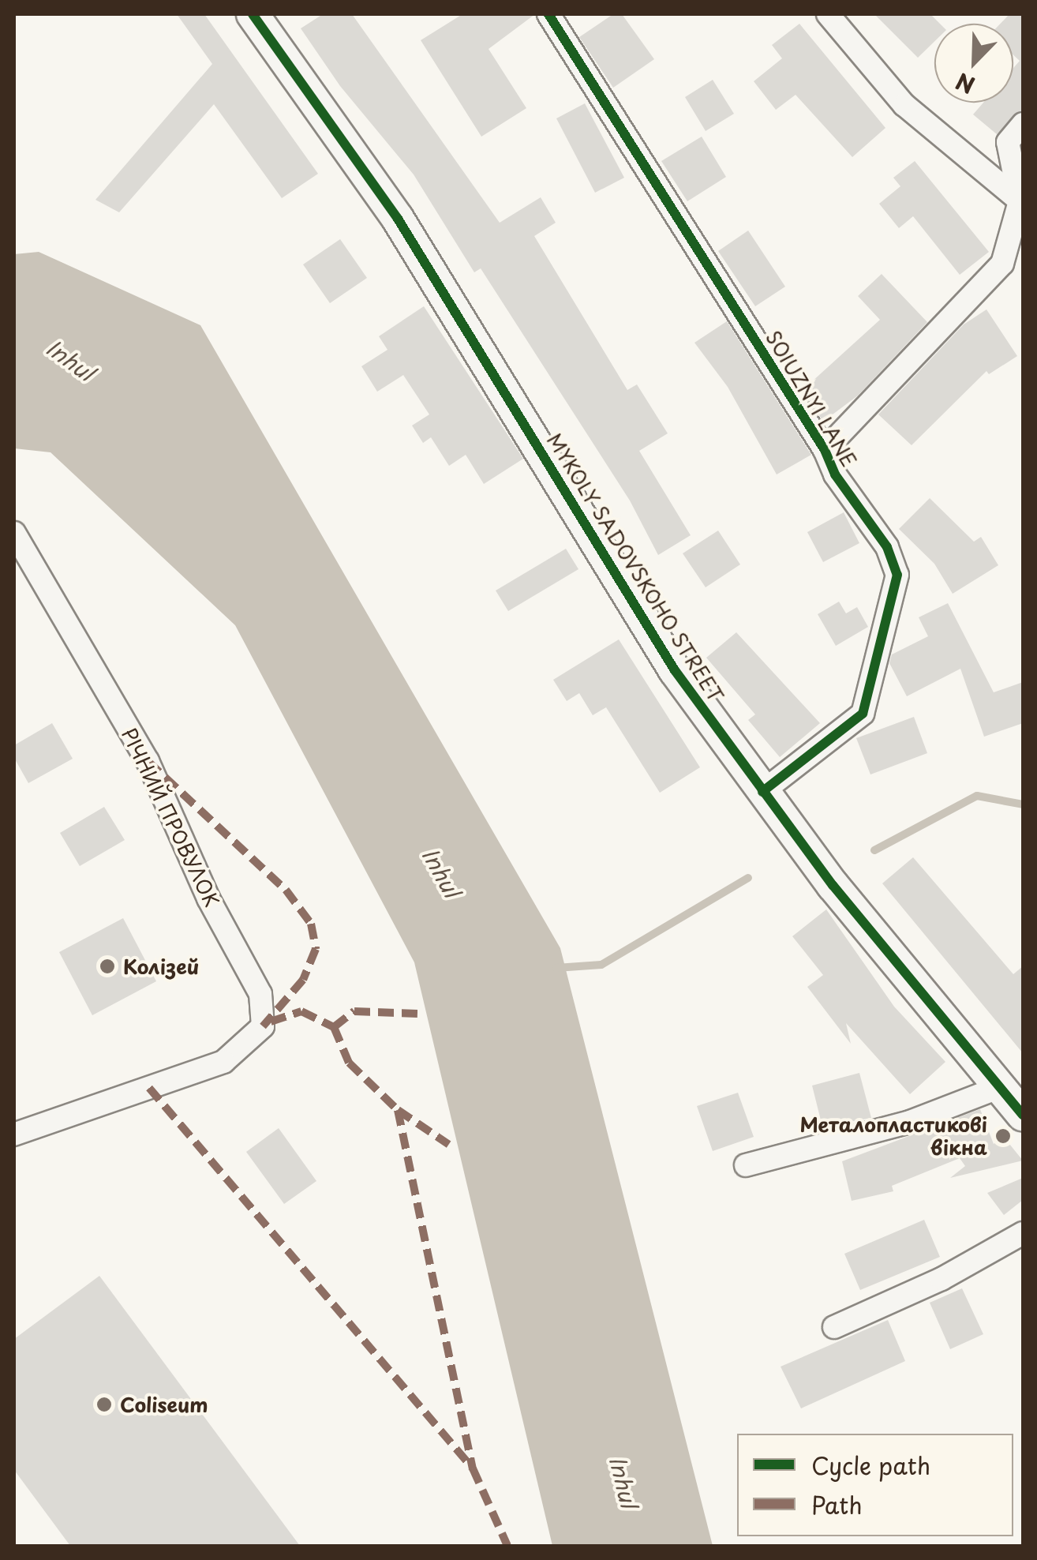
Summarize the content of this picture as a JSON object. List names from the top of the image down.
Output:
{
  "streets": {
    "street": ["SOIUZNYI LANE", "MYKOLY SADOVSKOHO STREET", "РІЧНИЙ ПРОВУЛОК"]
  },
  "crossings": [
    ["SOIUZNYI LANE", "MYKOLY SADOVSKOHO STREET"]
  ],
  "water": ["Inhul"],
  "places": ["Колізей", "Металопластикові вікна", "Coliseum"],
  "legend": ["Cycle path", "Path"],
  "north": "bottom left"
}
